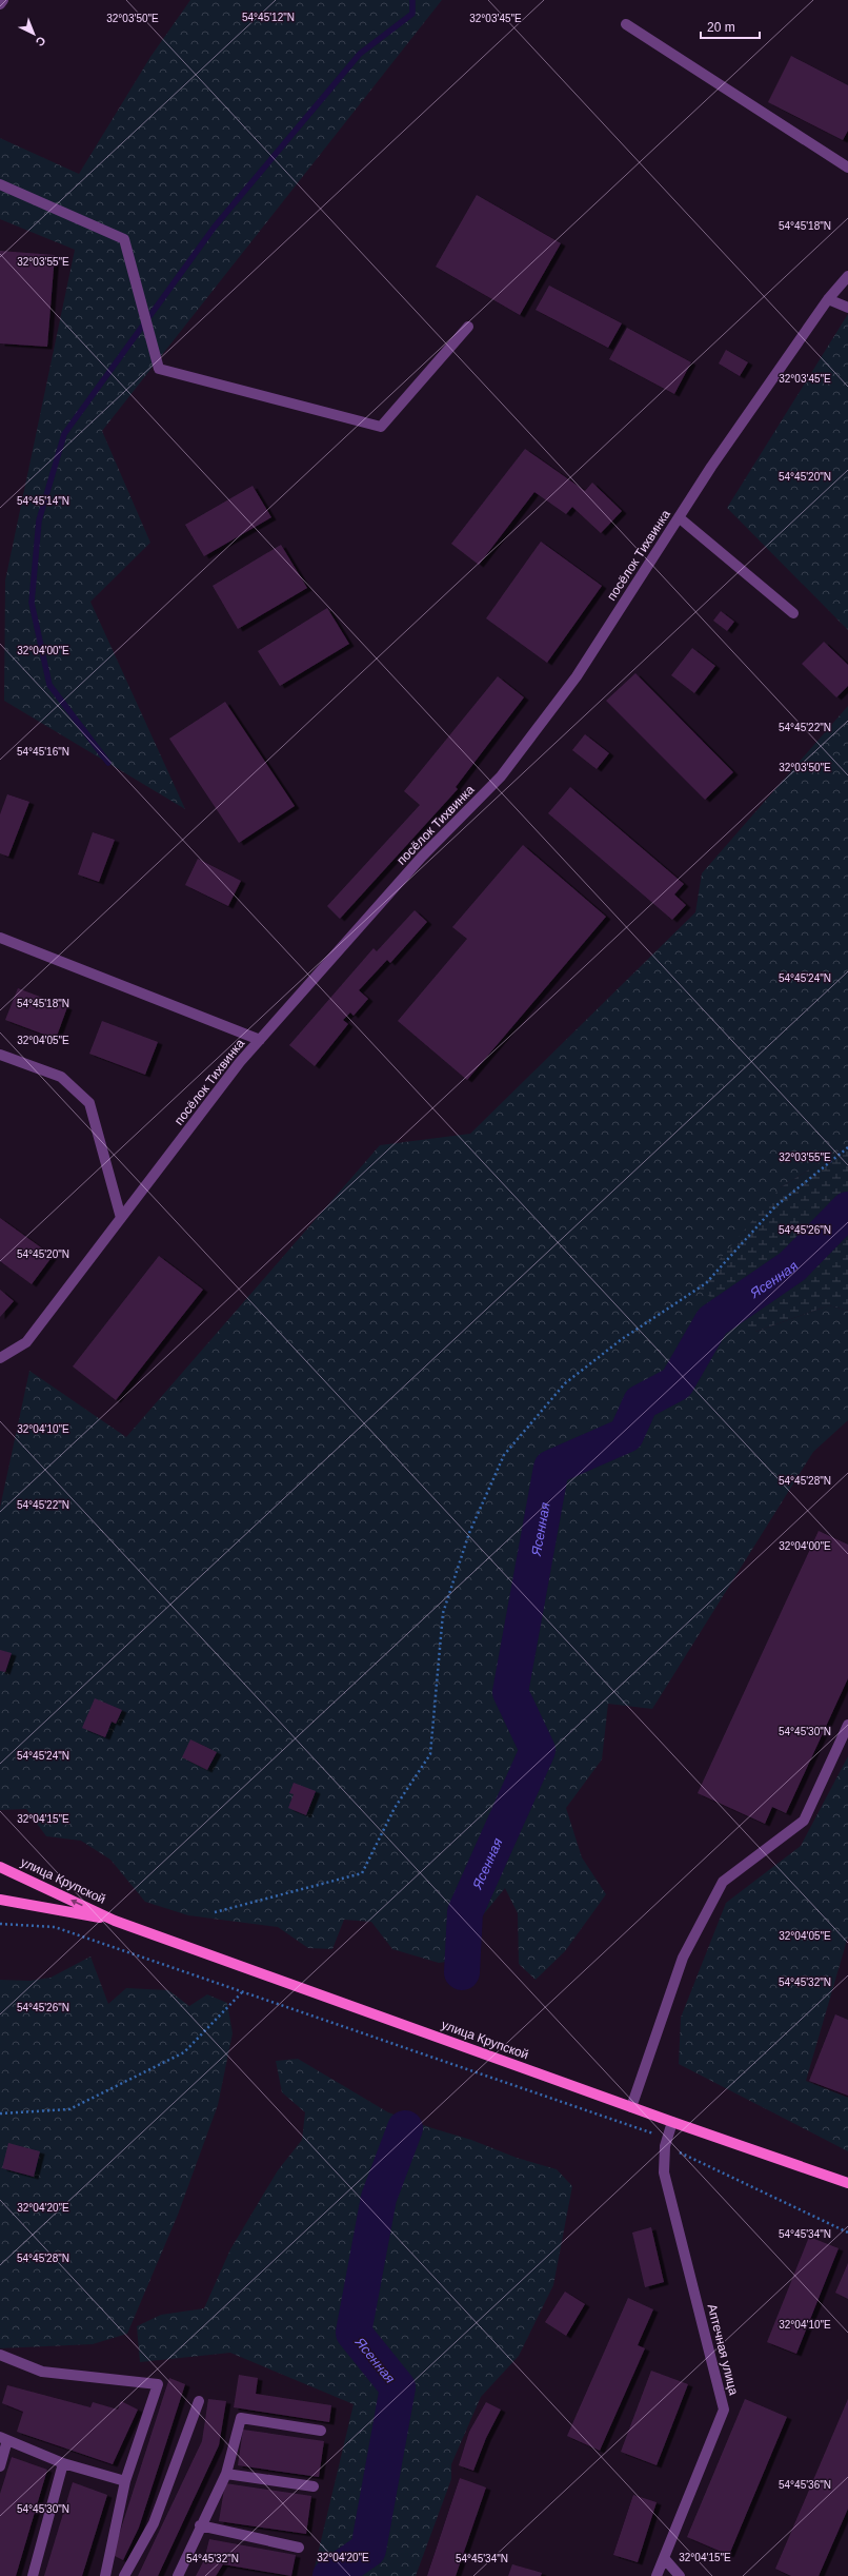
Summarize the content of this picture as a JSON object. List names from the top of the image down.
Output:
{
  "streets": {
    "main road": ["улица Крупской"],
    "street": ["посёлок Тихвинка", "Аптечная улица"]
  },
  "crossings": [
    ["улица Крупской", "Аптечная улица"]
  ],
  "water": ["Ясенная"],
  "scale_bar": "20 m",
  "north": "bottom right",
  "coordinates": [
    "54°45'12\"N",
    "32°03'50\"E",
    "32°03'45\"E",
    "54°45'18\"N",
    "32°03'55\"E",
    "54°45'20\"N",
    "54°45'14\"N",
    "32°04'00\"E",
    "54°45'22\"N",
    "54°45'16\"N",
    "54°45'24\"N",
    "32°04'05\"E",
    "54°45'26\"N",
    "32°04'10\"E",
    "54°45'28\"N",
    "54°45'30\"N",
    "32°04'15\"E",
    "54°45'32\"N",
    "32°04'20\"E",
    "54°45'34\"N",
    "54°45'36\"N"
  ]
}
